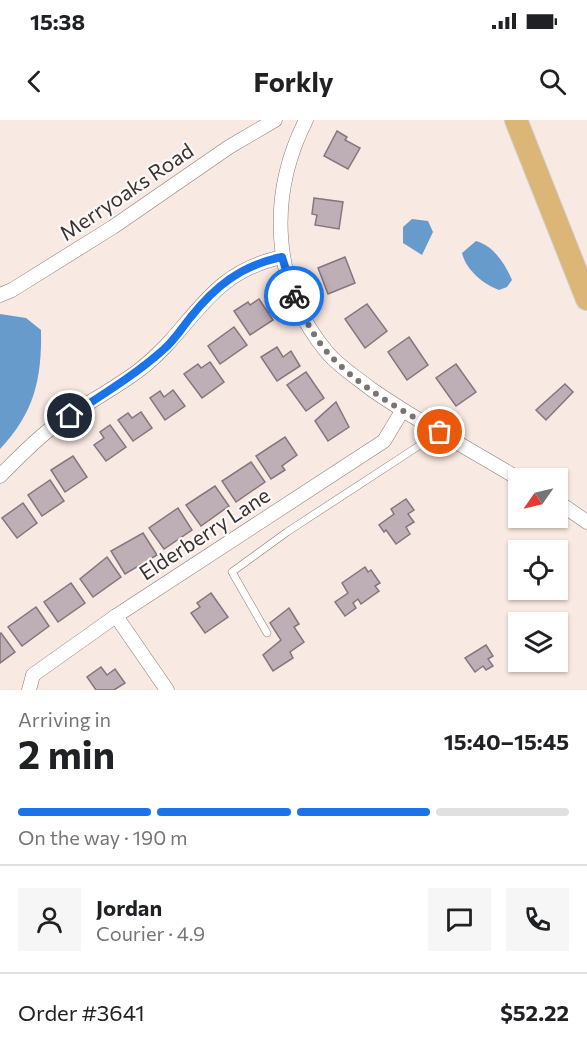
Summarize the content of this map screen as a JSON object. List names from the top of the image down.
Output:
{
  "streets": {
    "street": ["Merryoaks Road", "Elderberry Lane"]
  },
  "north": "bottom left",
  "page": {
    "status": "15:38",
    "header": "Forkly",
    "heading": ["2 min", "Arriving in", "15:40–15:45"],
    "panel": [
      "Jordan",
      "Courier · 4.9",
      "Order #3641",
      "$52.22"
    ],
    "bar": "On the way · 190 m"
  }
}
